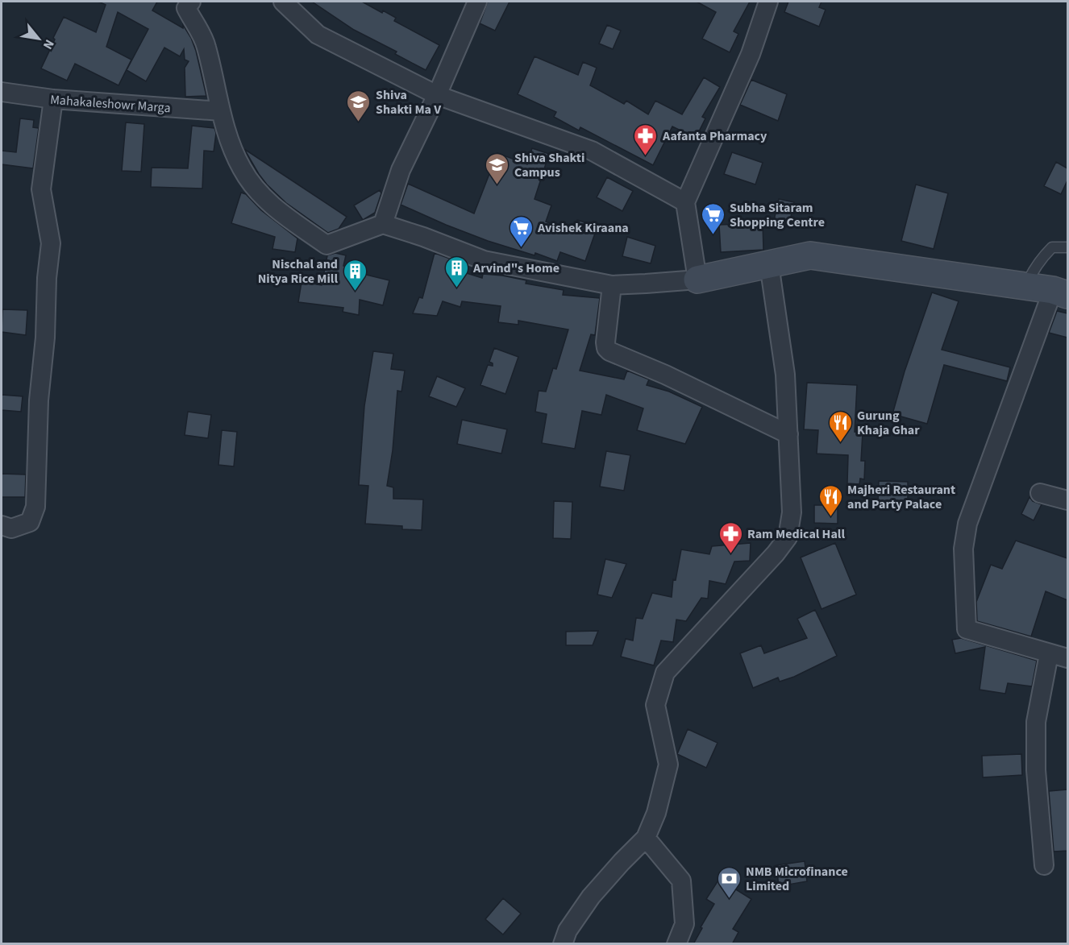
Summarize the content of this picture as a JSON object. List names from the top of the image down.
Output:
{
  "streets": {
    "street": ["Mahakaleshowr Marga"]
  },
  "places": {
    "school or university": ["Shiva Shakti Ma V", "Shiva Shakti Campus"],
    "pharmacy": ["Aafanta Pharmacy", "Ram Medical Hall"],
    "supermarket": ["Subha Sitaram Shopping Centre", "Avishek Kiraana"],
    "building": ["Arvind\"s Home", "Nischal and Nitya Rice Mill"],
    "restaurant": ["Gurung Khaja Ghar", "Majheri Restaurant and Party Palace"],
    "bank": ["NMB Microfinance Limited"]
  },
  "north": "bottom right"
}
